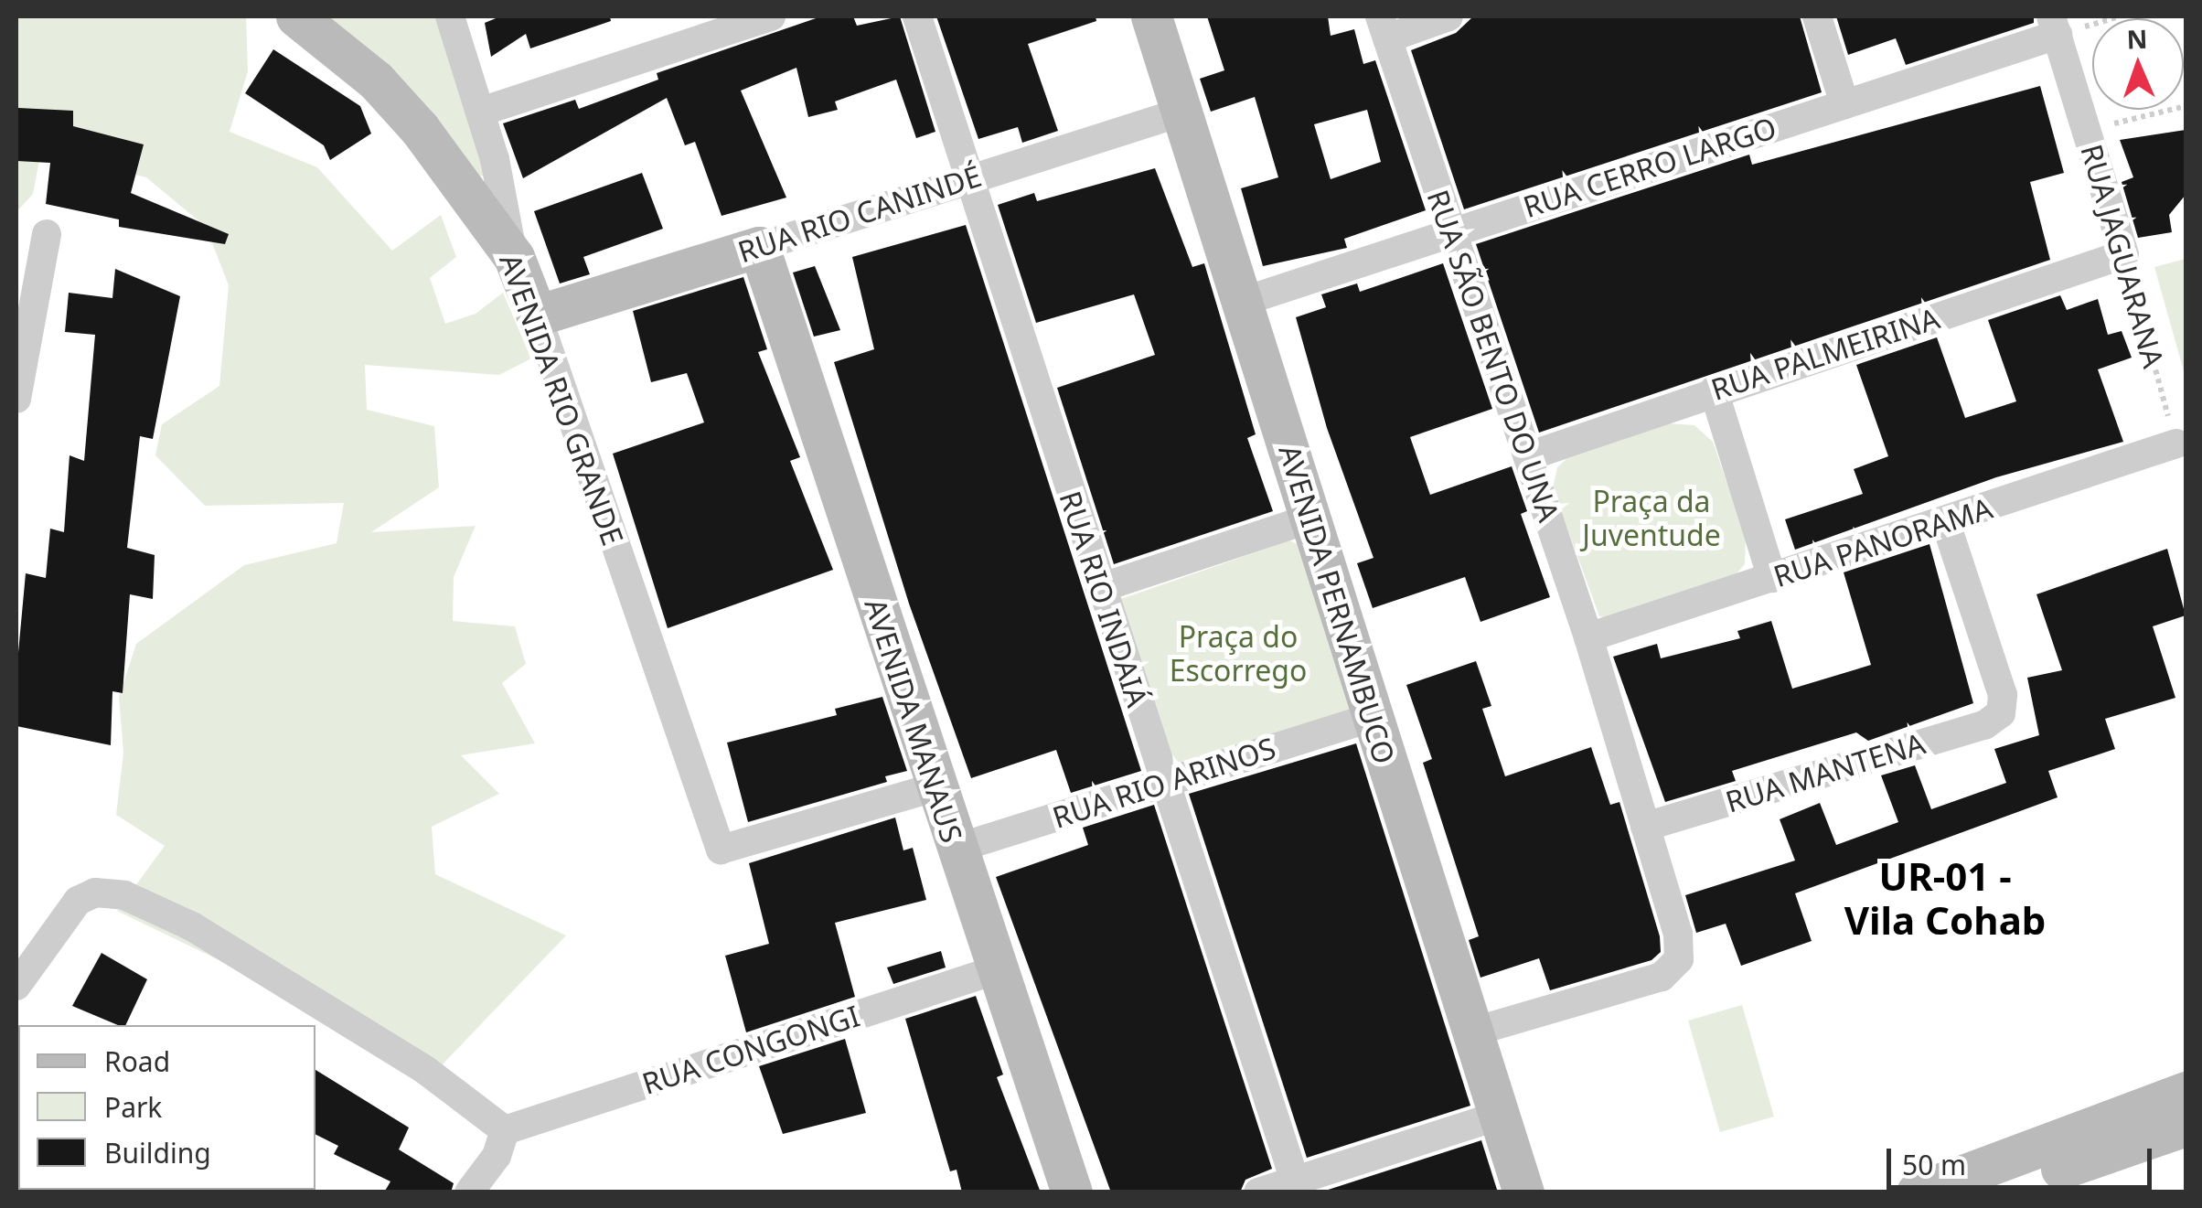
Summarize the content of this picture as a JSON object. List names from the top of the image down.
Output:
{
  "streets": {
    "main road": [
      "RUA RIO CANINDÉ",
      "AVENIDA RIO GRANDE",
      "AVENIDA PERNAMBUCO",
      "AVENIDA MANAUS"
    ],
    "street": [
      "RUA CERRO LARGO",
      "RUA JAGUARANA",
      "RUA PALMEIRINA",
      "RUA SÃO BENTO DO UNA",
      "RUA PANORAMA",
      "RUA RIO INDAIÁ",
      "RUA MANTENA",
      "RUA RIO ARINOS",
      "RUA CONGONGI"
    ]
  },
  "crossings": [
    ["RUA CERRO LARGO", "RUA JAGUARANA"],
    ["RUA CERRO LARGO", "RUA SÃO BENTO DO UNA"],
    ["RUA CERRO LARGO", "AVENIDA PERNAMBUCO"],
    ["RUA RIO CANINDÉ", "AVENIDA RIO GRANDE"],
    ["RUA RIO CANINDÉ", "RUA RIO INDAIÁ"],
    ["RUA RIO CANINDÉ", "AVENIDA PERNAMBUCO"],
    ["RUA RIO CANINDÉ", "AVENIDA MANAUS"],
    ["RUA JAGUARANA", "RUA PALMEIRINA"],
    ["RUA JAGUARANA", "RUA PANORAMA"],
    ["RUA PALMEIRINA", "RUA SÃO BENTO DO UNA"],
    ["RUA SÃO BENTO DO UNA", "RUA PANORAMA"],
    ["RUA SÃO BENTO DO UNA", "AVENIDA PERNAMBUCO"],
    ["RUA SÃO BENTO DO UNA", "RUA MANTENA"],
    ["AVENIDA RIO GRANDE", "AVENIDA MANAUS"],
    ["RUA PANORAMA", "RUA MANTENA"],
    ["RUA RIO INDAIÁ", "RUA RIO ARINOS"],
    ["AVENIDA PERNAMBUCO", "RUA RIO ARINOS"],
    ["AVENIDA MANAUS", "RUA RIO ARINOS"],
    ["AVENIDA MANAUS", "RUA CONGONGI"]
  ],
  "districts": ["UR-01 - Vila Cohab"],
  "parks": ["Praça da Juventude", "Praça do Escorrego"],
  "legend": ["Road", "Park", "Building"],
  "scale_bar": "50 m",
  "north": "top"
}
